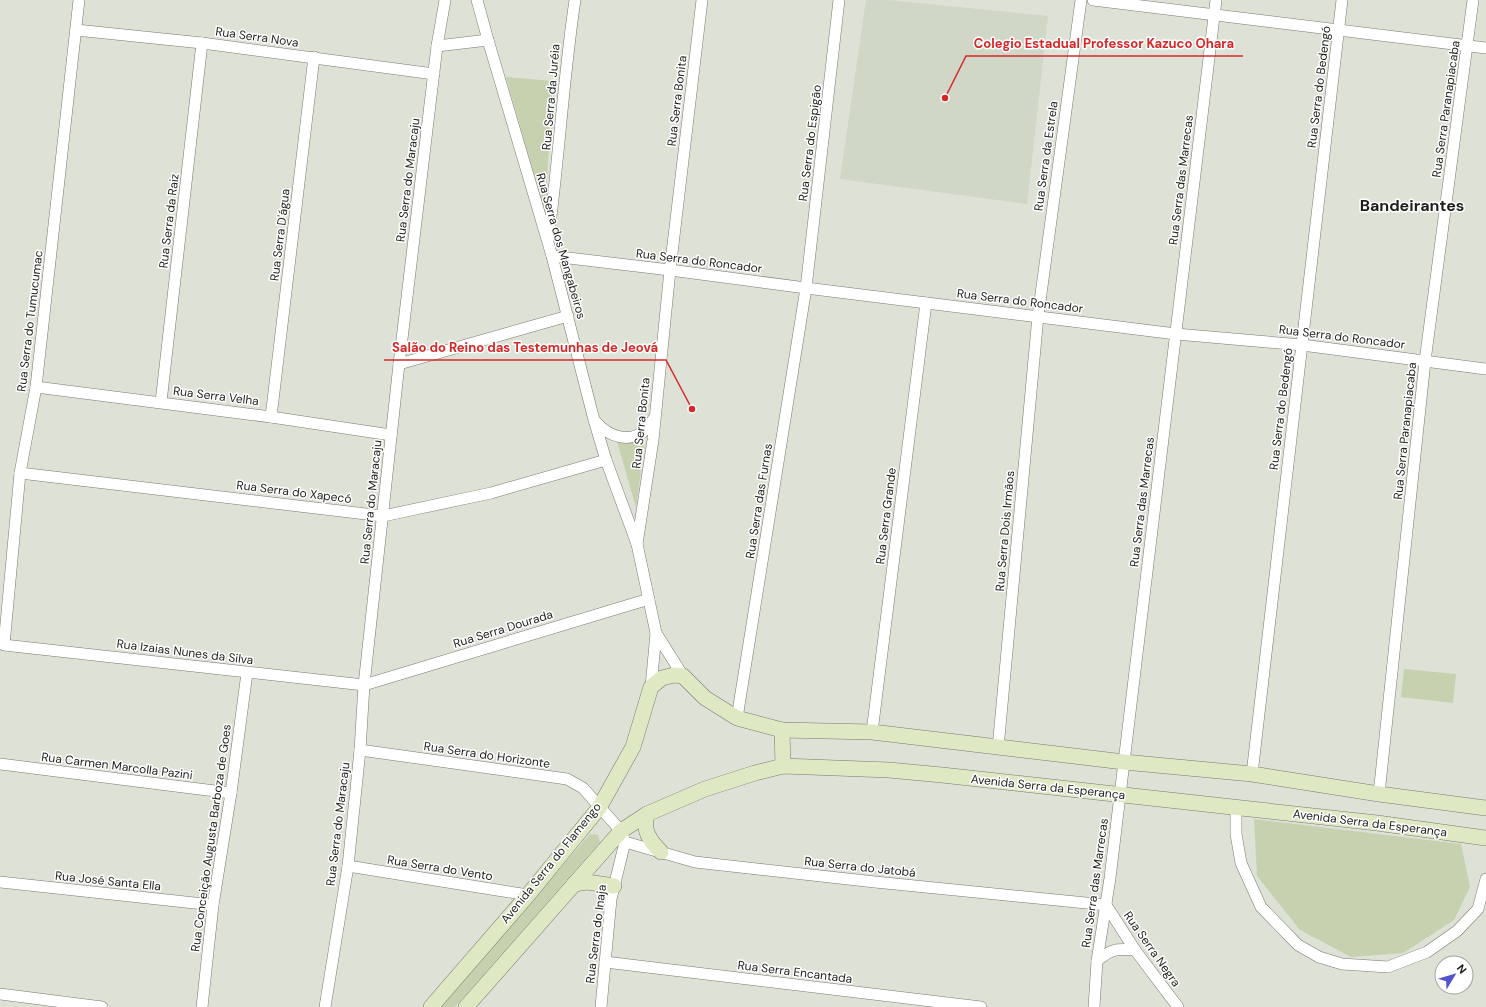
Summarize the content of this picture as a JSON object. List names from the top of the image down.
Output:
{
  "streets": {
    "street": [
      "Rua Serra Nova",
      "Rua Serra do Bedengó",
      "Rua Serra da Juréia",
      "Rua Serra Bonita",
      "Rua Serra Paranapiacaba",
      "Rua Serra do Espigão",
      "Rua Serra da Estrela",
      "Rua Serra do Maracaju",
      "Rua Serra das Marrecas",
      "Rua Serra da Raiz",
      "Rua Serra D'água",
      "Rua Serra dos Mangabeiros",
      "Rua Serra do Roncador",
      "Rua Serra do Tumucumac",
      "Rua Serra Velha",
      "Rua Serra do Xapecó",
      "Rua Serra das Furnas",
      "Rua Serra Grande",
      "Rua Serra Dois Irmãos",
      "Rua Serra Dourada",
      "Rua Izaias Nunes da Silva",
      "Rua Serra do Horizonte",
      "Rua Carmen Marcolla Pazini",
      "Avenida Serra da Esperança",
      "Rua Conceição Augusta Barboza de Goes",
      "Avenida Serra do Flamengo",
      "Rua Serra do Jatobá",
      "Rua Serra do Vento",
      "Rua José Santa Ella",
      "Rua Serra do Inaja",
      "Rua Serra Negra",
      "Rua Serra Encantada"
    ]
  },
  "crossings": [
    ["Rua Serra Nova", "Rua Serra do Maracaju"],
    ["Rua Serra Nova", "Rua Serra da Raiz"],
    ["Rua Serra Nova", "Rua Serra D'água"],
    ["Rua Serra Nova", "Rua Serra do Tumucumac"],
    ["Rua Serra do Bedengó", "Rua Serra do Roncador"],
    ["Rua Serra da Juréia", "Rua Serra dos Mangabeiros"],
    ["Rua Serra Bonita", "Rua Serra dos Mangabeiros"],
    ["Rua Serra Bonita", "Rua Serra do Roncador"],
    ["Rua Serra Bonita", "Rua Serra Dourada"],
    ["Rua Serra Bonita", "Avenida Serra do Flamengo"],
    ["Rua Serra Paranapiacaba", "Rua Serra do Roncador"],
    ["Rua Serra do Espigão", "Rua Serra do Roncador"],
    ["Rua Serra do Espigão", "Rua Serra das Furnas"],
    ["Rua Serra da Estrela", "Rua Serra do Roncador"],
    ["Rua Serra da Estrela", "Rua Serra Dois Irmãos"],
    ["Rua Serra do Maracaju", "Rua Serra Velha"],
    ["Rua Serra do Maracaju", "Rua Serra do Xapecó"],
    ["Rua Serra do Maracaju", "Rua Serra Dourada"],
    ["Rua Serra do Maracaju", "Rua Izaias Nunes da Silva"],
    ["Rua Serra do Maracaju", "Rua Serra do Horizonte"],
    ["Rua Serra do Maracaju", "Rua Serra do Vento"],
    ["Rua Serra das Marrecas", "Rua Serra do Roncador"],
    ["Rua Serra das Marrecas", "Avenida Serra da Esperança"],
    ["Rua Serra das Marrecas", "Rua Serra do Jatobá"],
    ["Rua Serra das Marrecas", "Rua Serra Negra"],
    ["Rua Serra da Raiz", "Rua Serra Velha"],
    ["Rua Serra D'água", "Rua Serra Velha"],
    ["Rua Serra dos Mangabeiros", "Rua Serra do Roncador"],
    ["Rua Serra dos Mangabeiros", "Rua Serra do Xapecó"],
    ["Rua Serra do Roncador", "Rua Serra das Furnas"],
    ["Rua Serra do Roncador", "Rua Serra Grande"],
    ["Rua Serra do Roncador", "Rua Serra Dois Irmãos"],
    ["Rua Serra do Tumucumac", "Rua Serra Velha"],
    ["Rua Serra do Tumucumac", "Rua Serra do Xapecó"],
    ["Rua Serra do Tumucumac", "Rua Izaias Nunes da Silva"],
    ["Rua Serra Dourada", "Rua Izaias Nunes da Silva"],
    ["Rua Izaias Nunes da Silva", "Rua Conceição Augusta Barboza de Goes"],
    ["Rua Serra do Horizonte", "Avenida Serra da Esperança"],
    ["Rua Serra do Horizonte", "Avenida Serra do Flamengo"],
    ["Rua Serra do Horizonte", "Rua Serra do Jatobá"],
    ["Rua Serra do Horizonte", "Rua Serra do Inaja"],
    ["Rua Carmen Marcolla Pazini", "Rua Conceição Augusta Barboza de Goes"],
    ["Avenida Serra da Esperança", "Rua Serra do Jatobá"],
    ["Avenida Serra da Esperança", "Rua Serra do Inaja"],
    ["Rua Conceição Augusta Barboza de Goes", "Rua José Santa Ella"],
    ["Avenida Serra do Flamengo", "Rua Serra do Vento"],
    ["Rua Serra do Jatobá", "Rua Serra do Inaja"],
    ["Rua Serra do Jatobá", "Rua Serra Negra"],
    ["Rua Serra do Inaja", "Rua Serra Encantada"]
  ],
  "districts": ["Bandeirantes"],
  "places": ["Colegio Estadual Professor Kazuco Ohara", "Salão do Reino das Testemunhas de Jeová"],
  "north": "top right"
}
